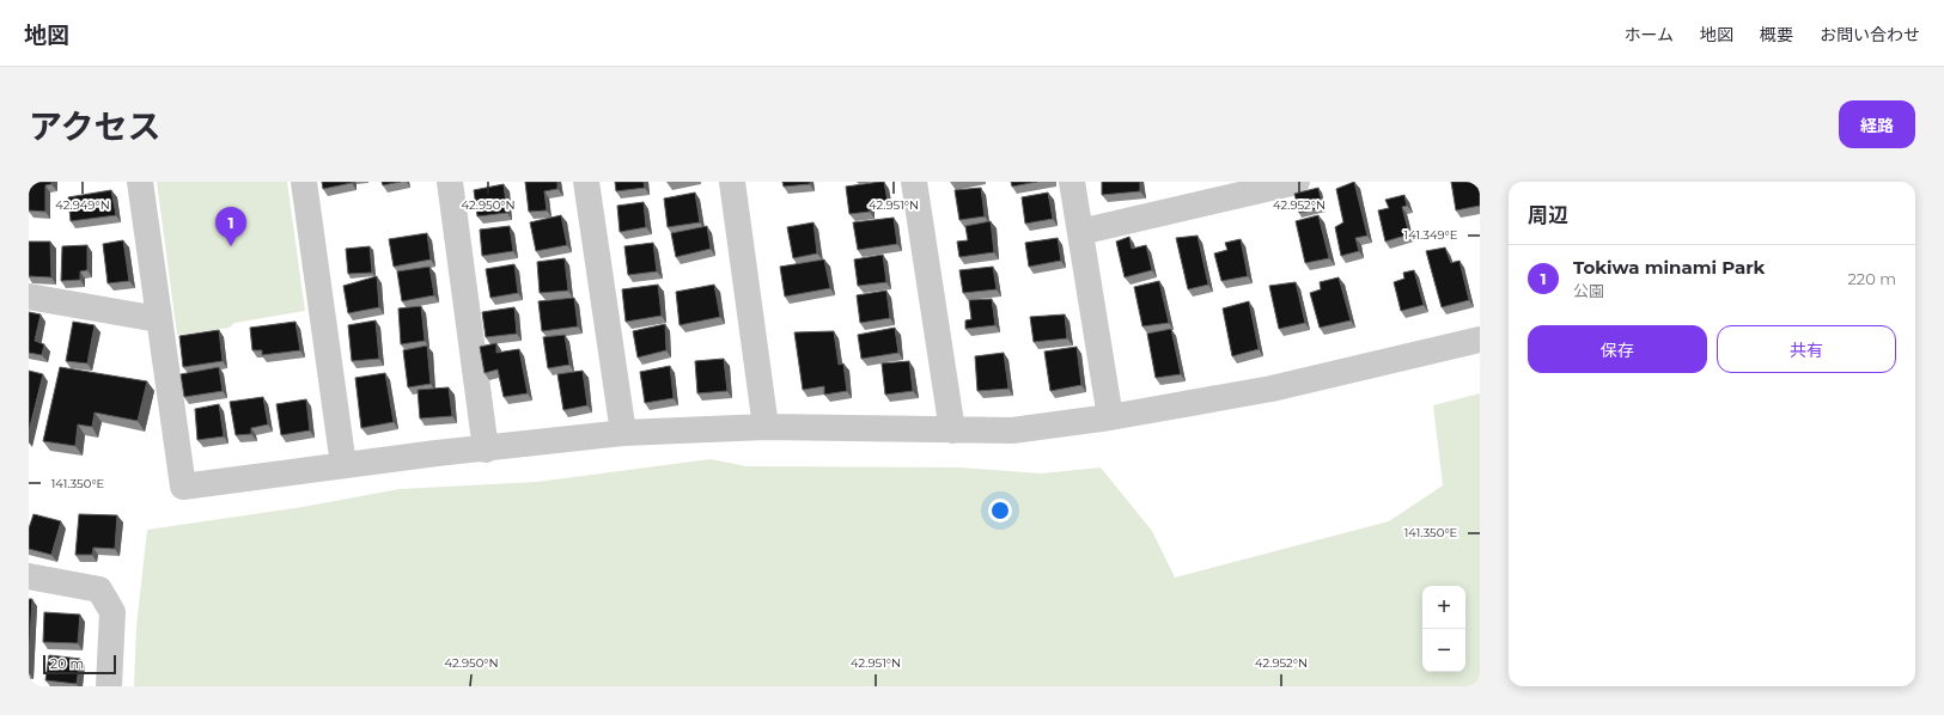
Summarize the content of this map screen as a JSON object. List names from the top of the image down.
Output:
{
  "scale_bar": "20 m",
  "page": {
    "header": "地図",
    "nav": [
      "ホーム",
      "地図",
      "概要",
      "お問い合わせ"
    ],
    "title": "アクセス",
    "buttons": [
      "経路",
      ["保存", "共有"]
    ],
    "heading": "周辺",
    "pins": "1",
    "list": [
      {
        "mark": "1",
        "name": "Tokiwa minami Park",
        "note": "公園",
        "value": "220 m"
      }
    ],
    "map_buttons": ["+", "−"],
    "scale": "20 m"
  },
  "coordinates": [
    "42.949°N",
    "42.950°N",
    "42.951°N",
    "42.952°N",
    "141.349°E",
    "141.350°E"
  ]
}
